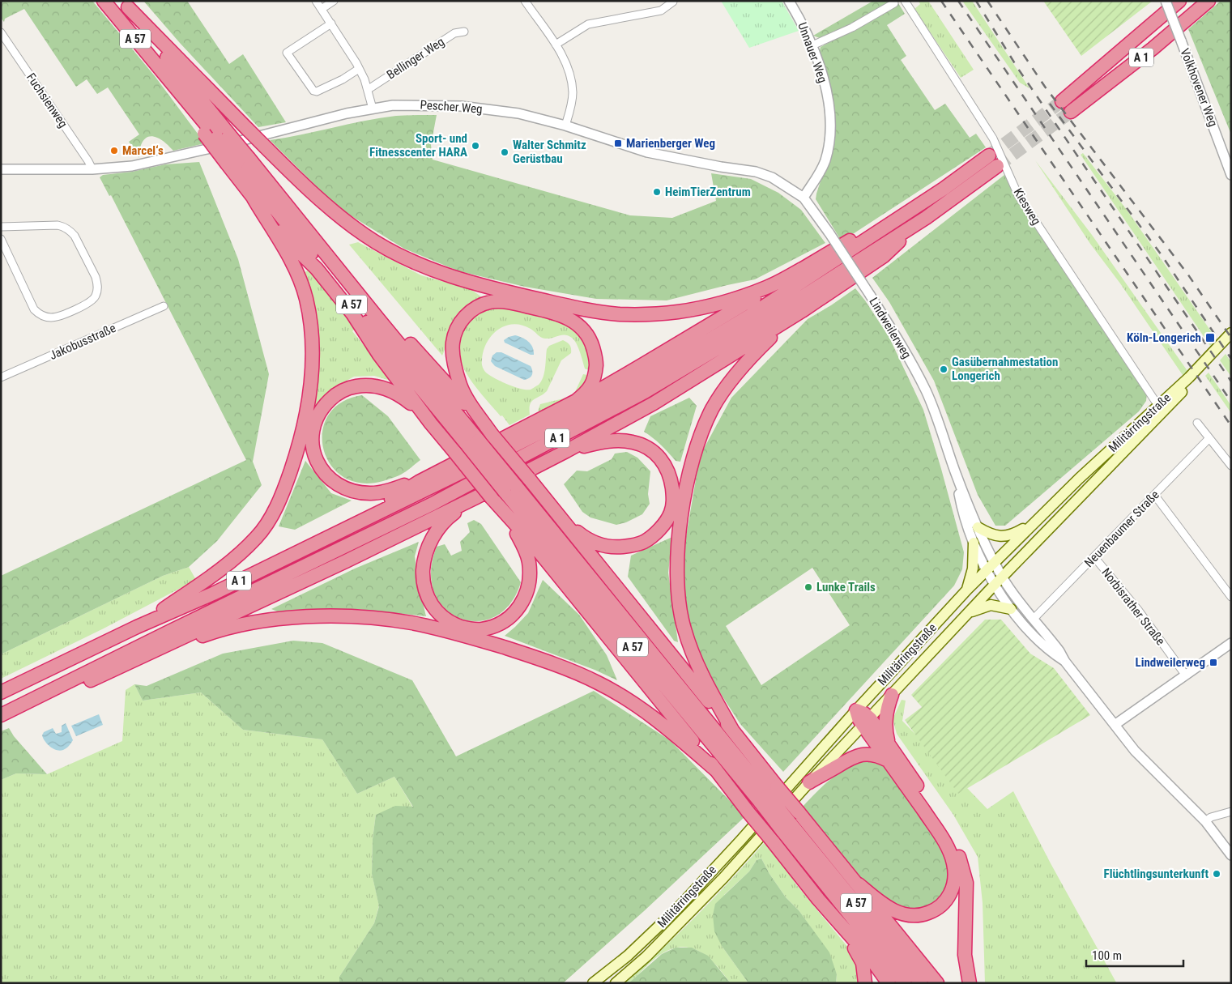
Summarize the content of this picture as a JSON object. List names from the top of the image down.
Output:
{
  "streets": {
    "highway": ["A 57", "A 1"],
    "main road": ["Militärringstraße"],
    "street": [
      "Unnauer Weg",
      "Bellinger Weg",
      "Volkhovener Weg",
      "Fuchsienweg",
      "Pescher Weg",
      "Kiesweg",
      "Lindweilerweg",
      "Jakobusstraße",
      "Neuenbaumer Straße",
      "Norbisrather Straße"
    ]
  },
  "crossings": [
    ["Unnauer Weg", "Pescher Weg"],
    ["Unnauer Weg", "Lindweilerweg"],
    ["Fuchsienweg", "Pescher Weg"],
    ["Pescher Weg", "Lindweilerweg"],
    ["Kiesweg", "Militärringstraße"],
    ["Lindweilerweg", "Militärringstraße"],
    ["Lindweilerweg", "Neuenbaumer Straße"],
    ["Neuenbaumer Straße", "Norbisrather Straße"]
  ],
  "places": {
    "transit": ["Marienberger Weg", "Köln-Longerich", "Lindweilerweg"],
    "other": [
      "Sport- und Fitnesscenter HARA",
      "Marcel‘s",
      "Walter Schmitz Gerüstbau",
      "HeimTierZentrum",
      "Gasübernahmestation Longerich",
      "Lunke Trails",
      "Flüchtlingsunterkunft"
    ]
  },
  "scale_bar": "100 m"
}
